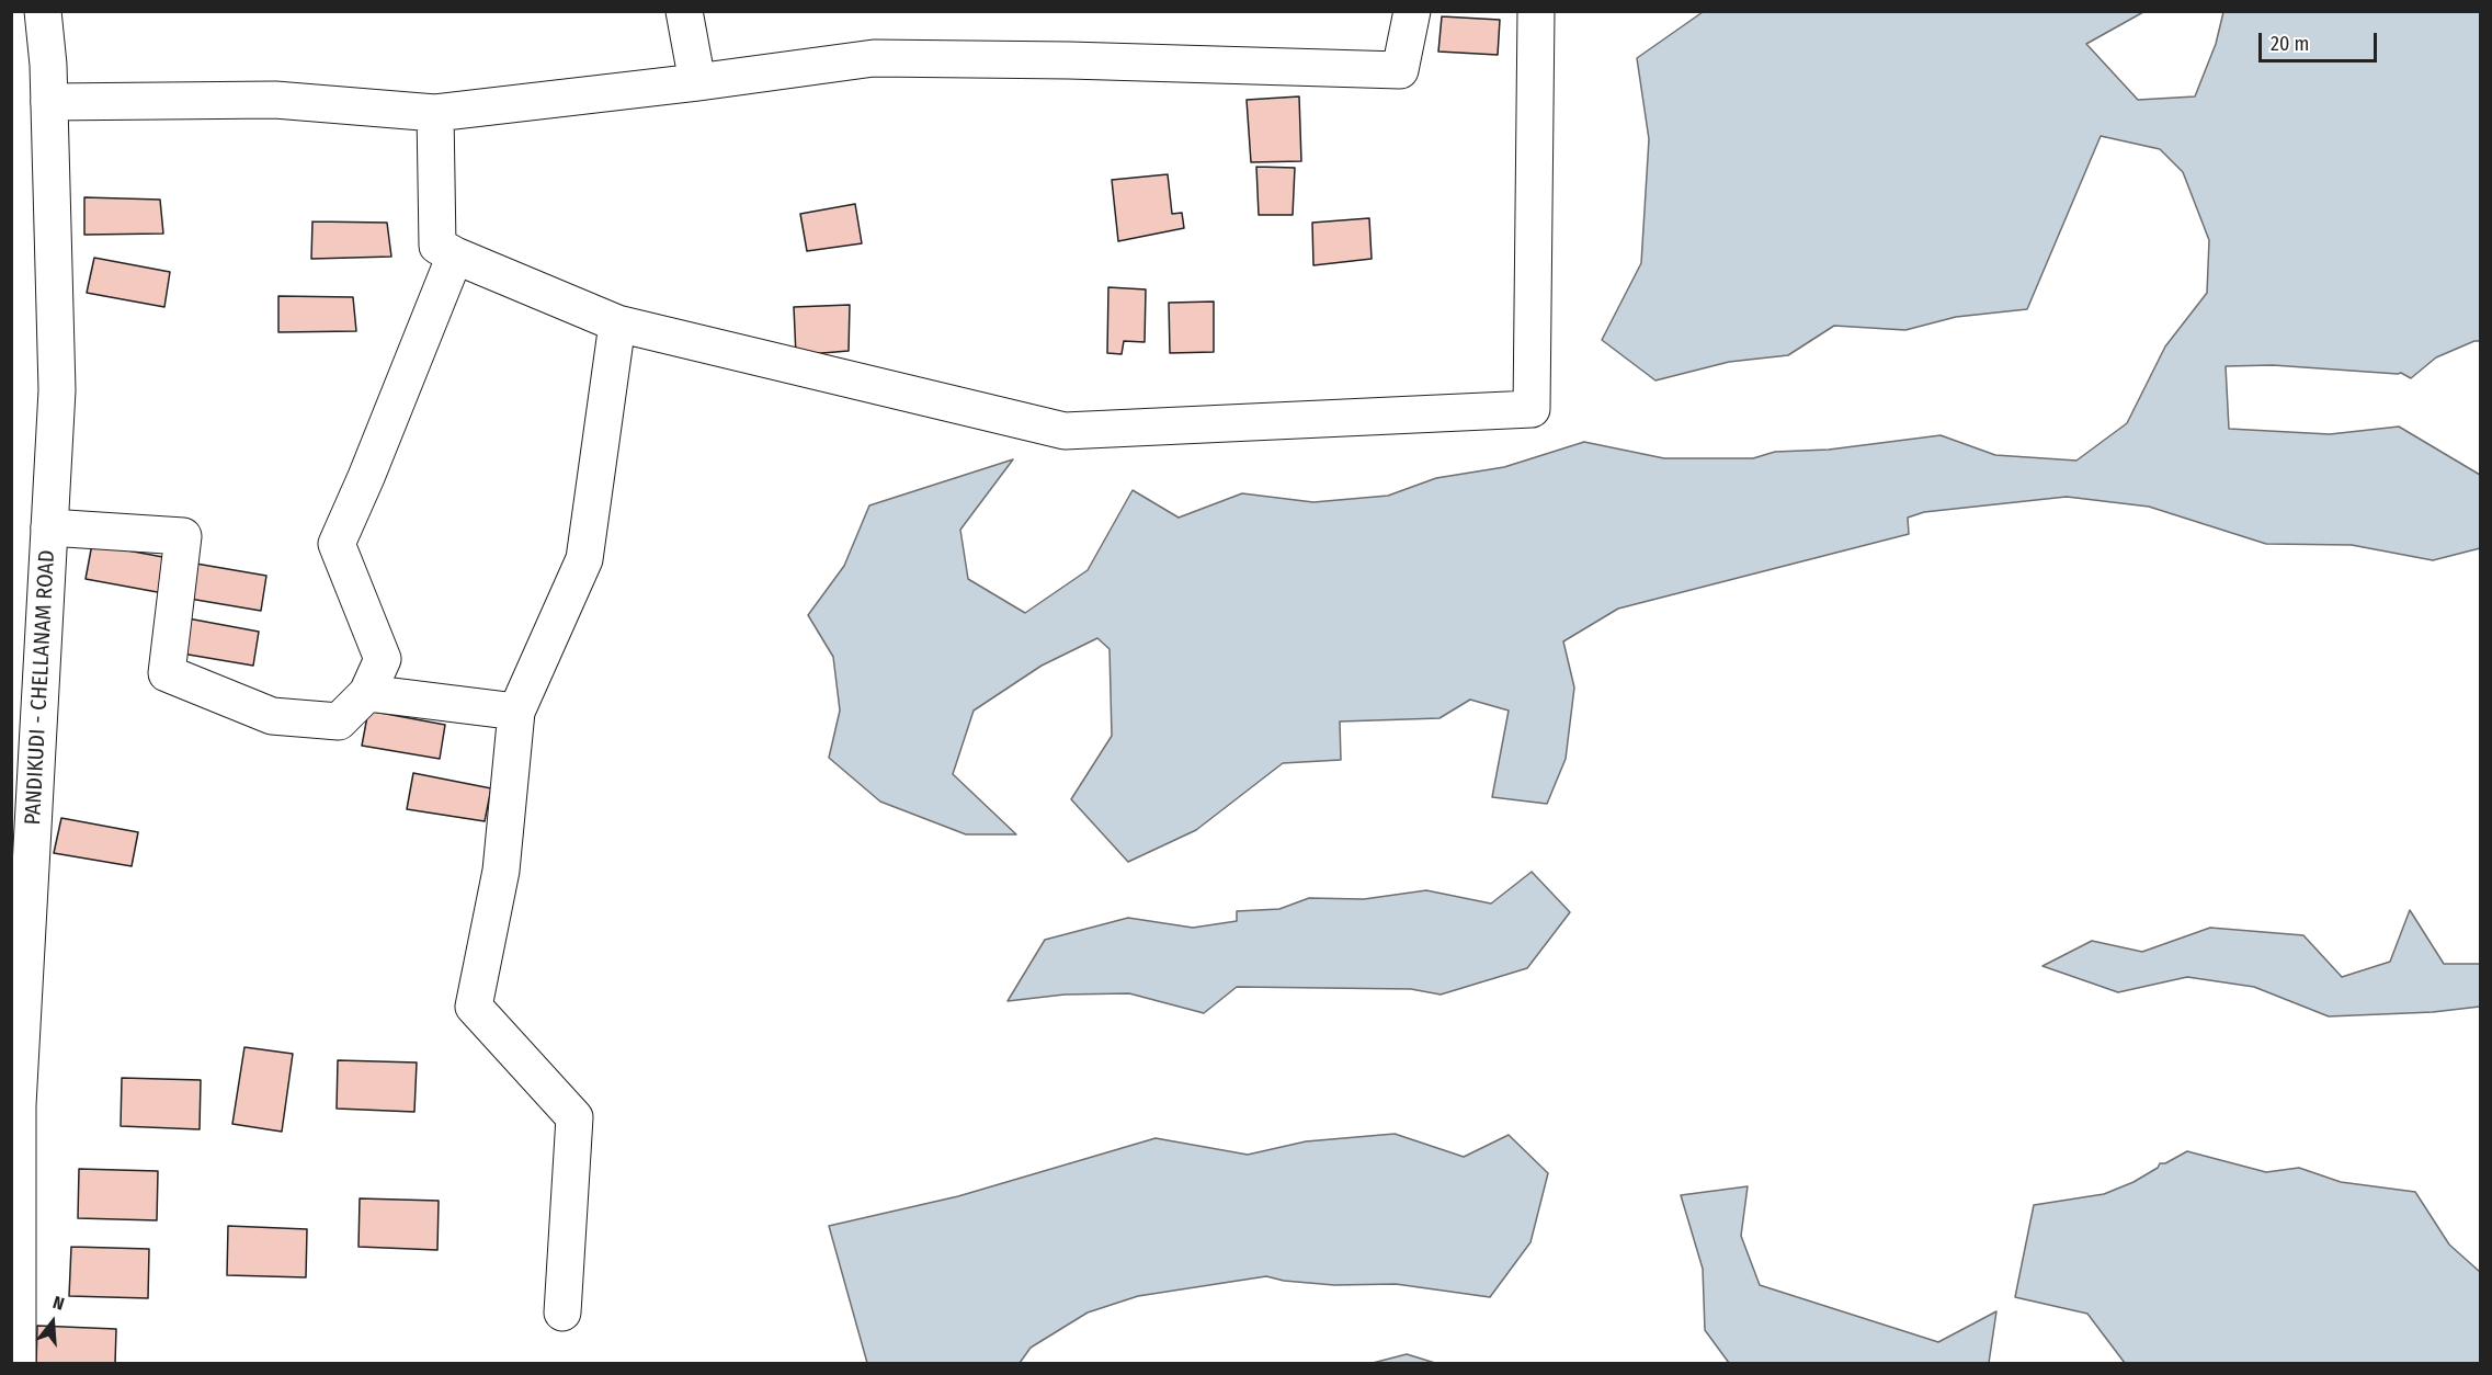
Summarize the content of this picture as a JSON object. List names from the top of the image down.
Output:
{
  "streets": {
    "street": ["PANDIKUDI - CHELLANAM ROAD"]
  },
  "scale_bar": "20 m",
  "north": "top"
}
